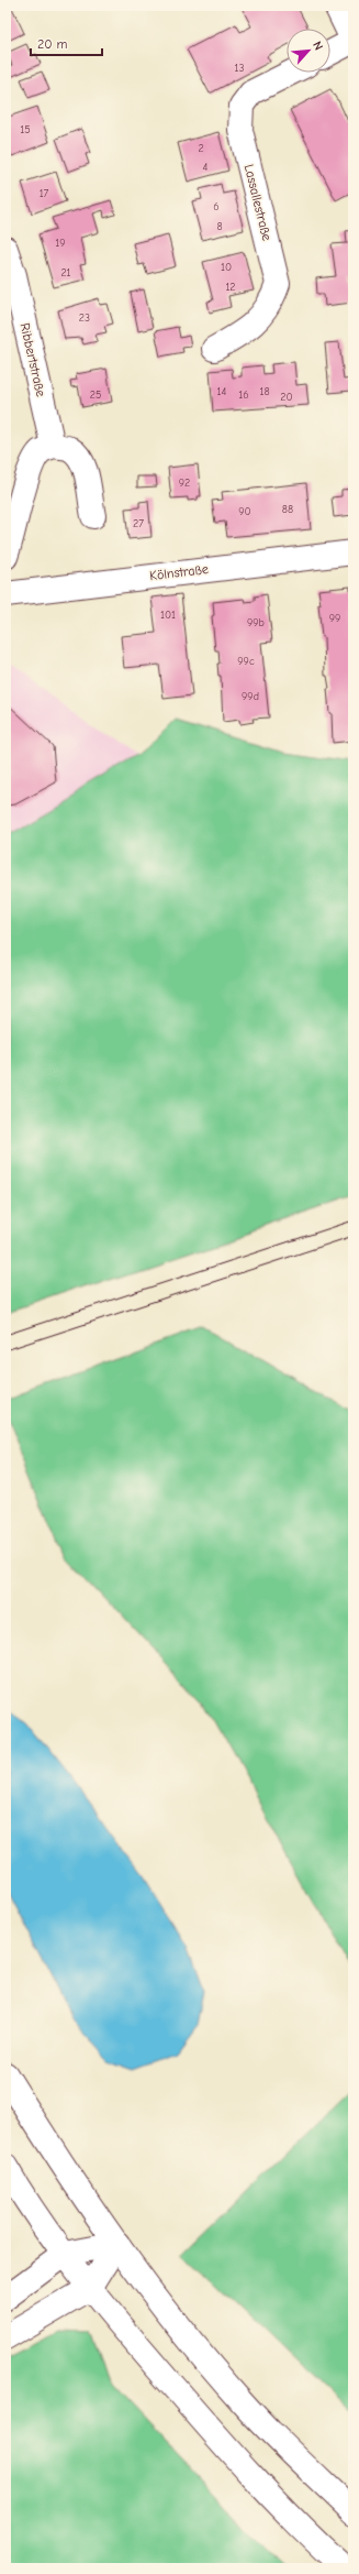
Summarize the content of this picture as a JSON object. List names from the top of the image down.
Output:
{
  "streets": {
    "street": ["Lassallestraße", "Ribbertstraße", "Kölnstraße"]
  },
  "house_numbers": [
    "13",
    "15",
    "2",
    "4",
    "17",
    "6",
    "8",
    "19",
    "10",
    "21",
    "12",
    "23",
    "14",
    "18",
    "25",
    "16",
    "20",
    "92",
    "88",
    "90",
    "27",
    "101",
    "99",
    "99b",
    "99c",
    "99d"
  ],
  "scale_bar": "20 m",
  "north": "top right"
}
